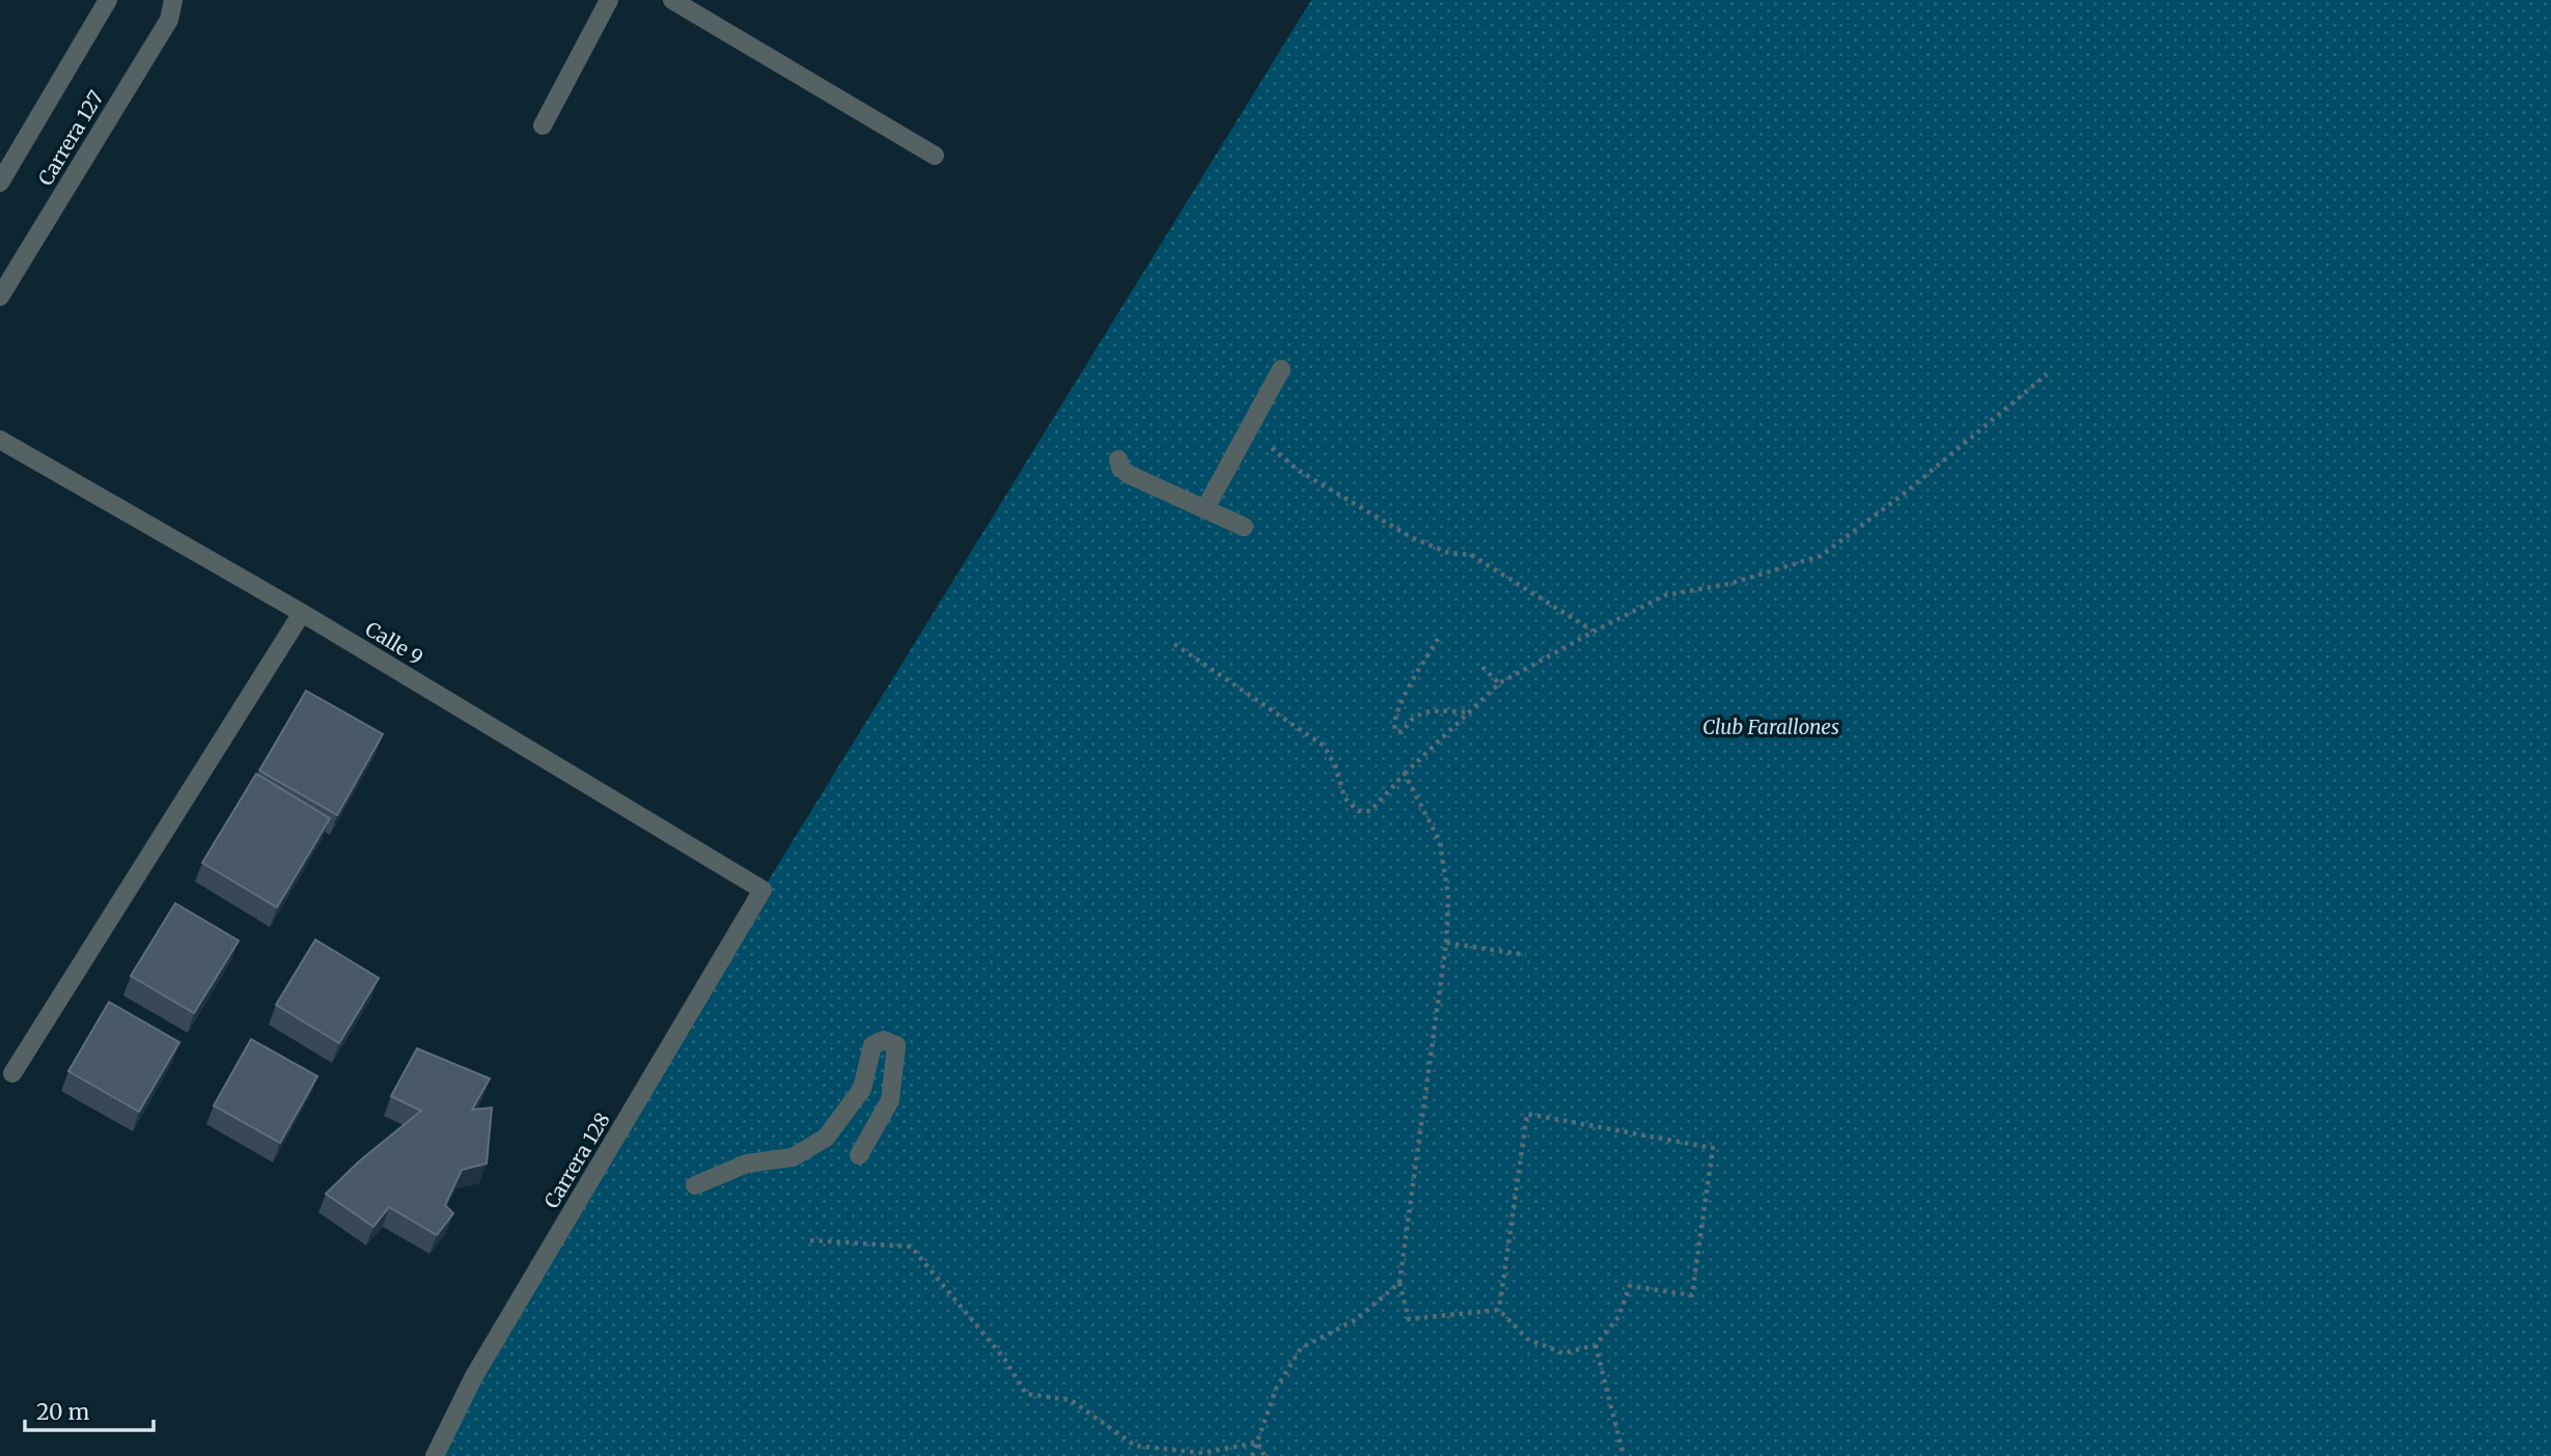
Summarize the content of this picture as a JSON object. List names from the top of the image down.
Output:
{
  "streets": {
    "street": ["Carrera 127", "Calle 9", "Carrera 128"]
  },
  "crossings": [
    ["Calle 9", "Carrera 128"]
  ],
  "parks": ["Club Farallones"],
  "scale_bar": "20 m"
}
